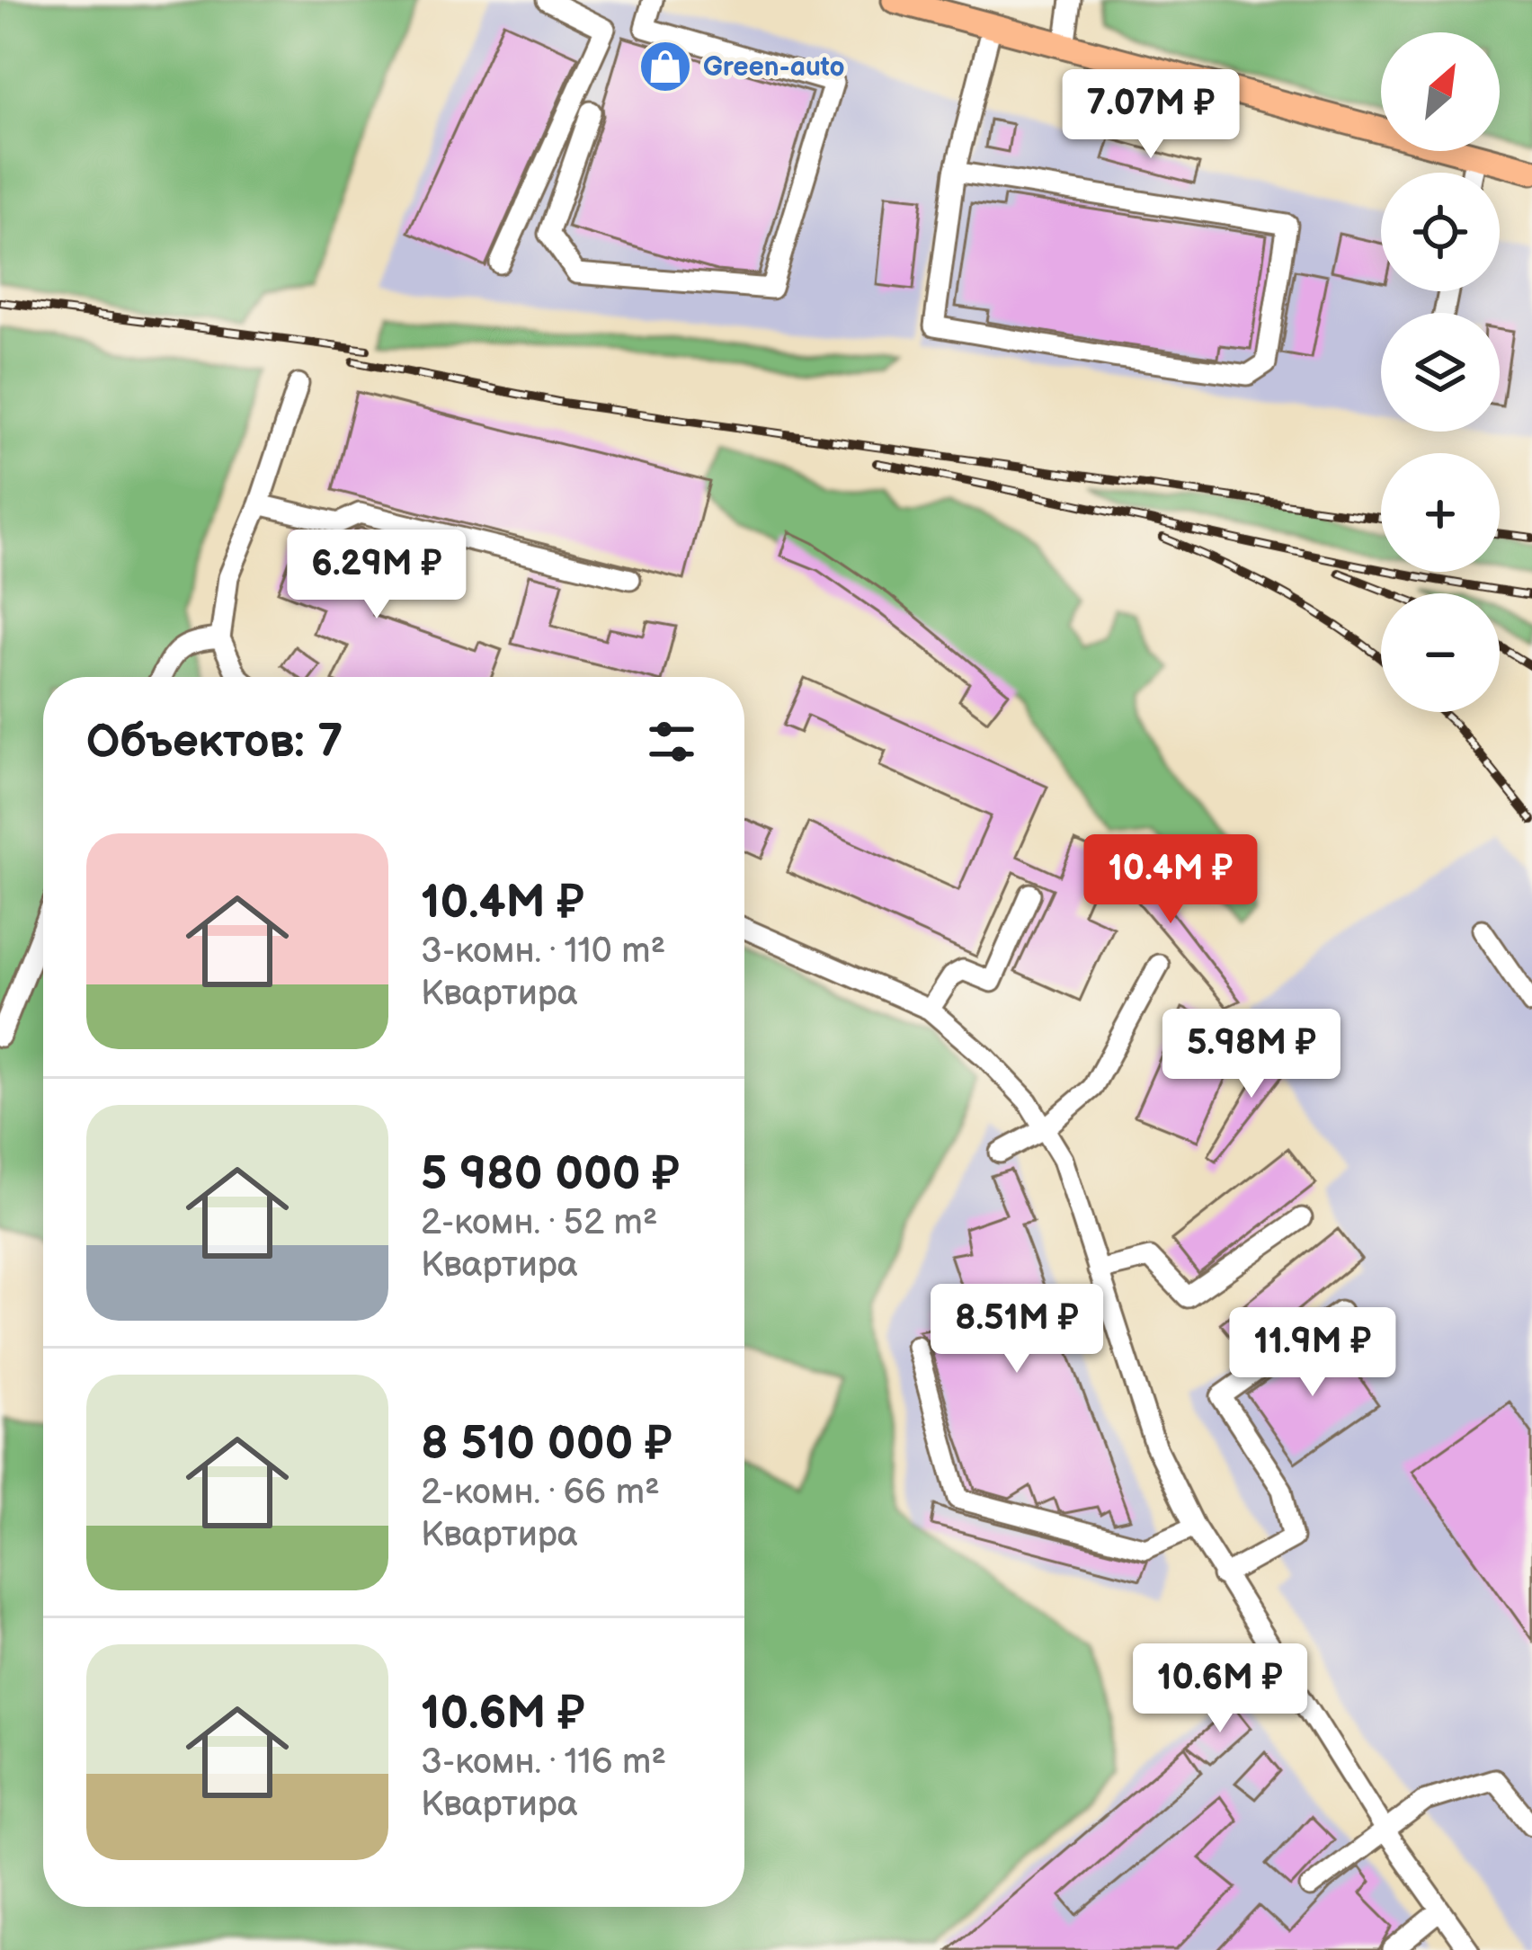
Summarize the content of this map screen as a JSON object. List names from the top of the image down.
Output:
{
  "places": {
    "shop": ["Green-auto"]
  },
  "north": "top right",
  "page": {
    "map_buttons": ["+", "−"],
    "price": [
      "7.07M ₽",
      "6.29M ₽",
      "10.4M ₽",
      "5.98M ₽",
      "8.51M ₽",
      "11.9M ₽",
      "10.6M ₽"
    ],
    "heading": "Объектов: 7",
    "list": [
      {
        "name": "10.4M ₽",
        "note": "3-комн. · 110 m² · Квартира"
      },
      {
        "name": "5 980 000 ₽",
        "note": "2-комн. · 52 m² · Квартира"
      },
      {
        "name": "8 510 000 ₽",
        "note": "2-комн. · 66 m² · Квартира"
      },
      {
        "name": "10.6M ₽",
        "note": "3-комн. · 116 m² · Квартира"
      }
    ]
  }
}
